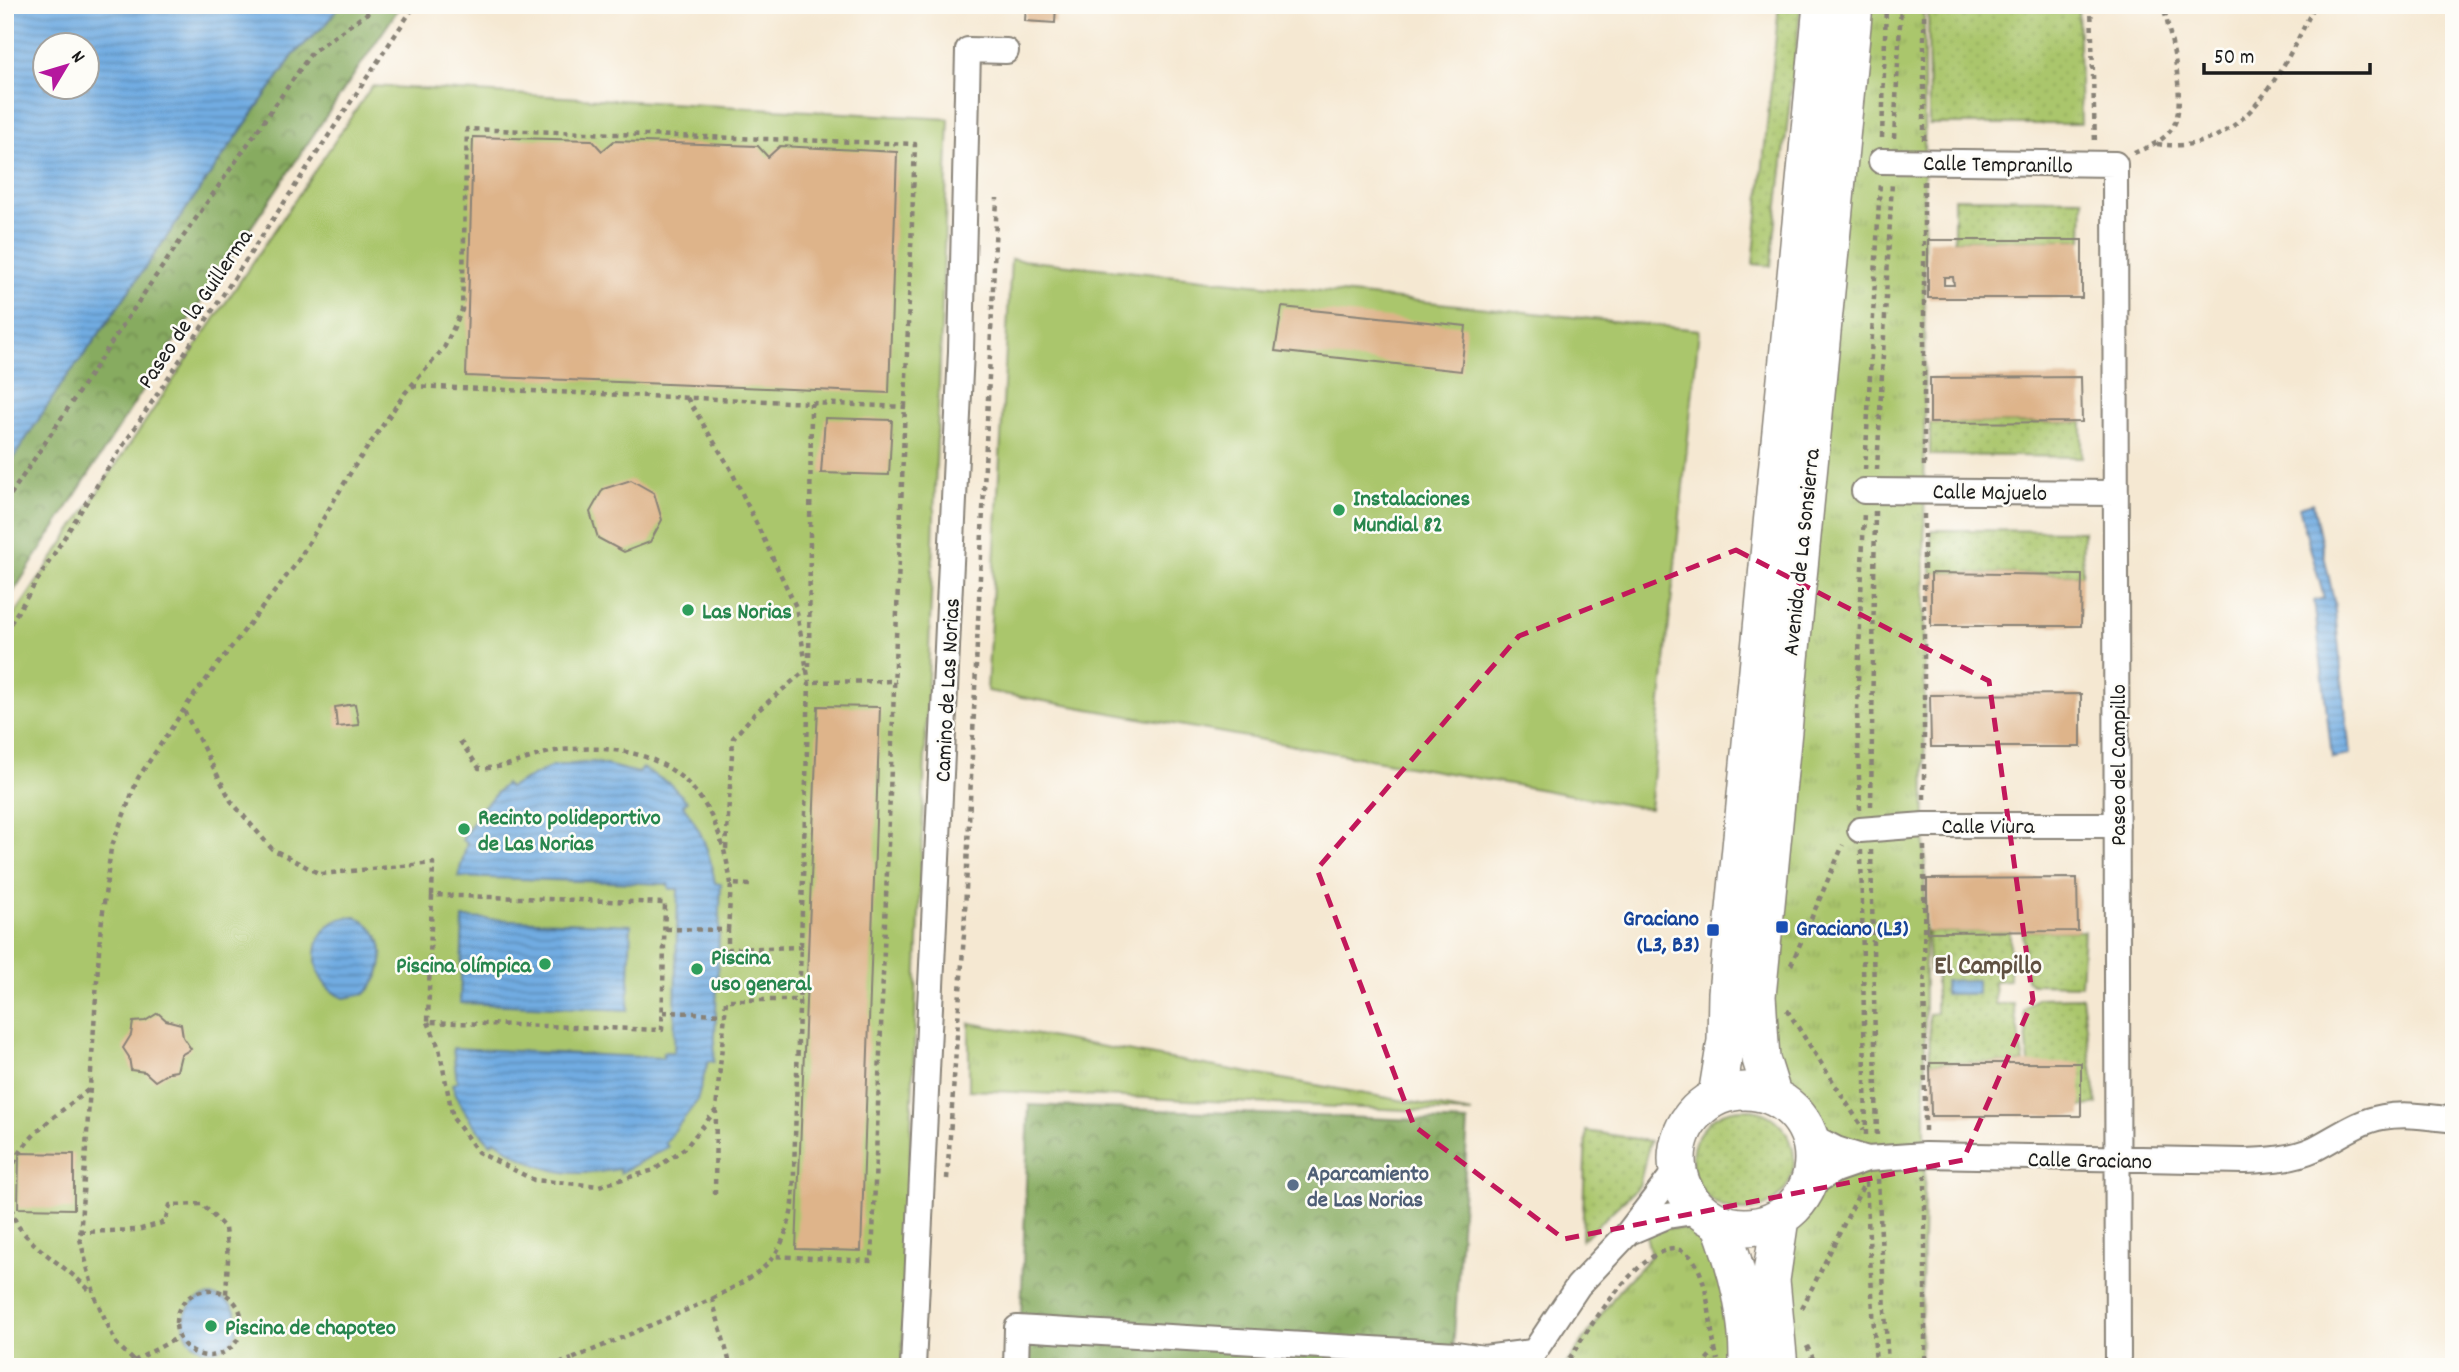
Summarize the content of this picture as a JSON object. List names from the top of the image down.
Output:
{
  "streets": {
    "main road": ["Avenida de La Sonsierra"],
    "street": [
      "Calle Tempranillo",
      "Calle Majuelo",
      "Camino de Las Norias",
      "Paseo del Campillo",
      "Calle Viura",
      "Calle Graciano"
    ],
    "path": ["Paseo de la Guillerma"]
  },
  "crossings": [
    ["Calle Tempranillo", "Paseo del Campillo"],
    ["Calle Majuelo", "Paseo del Campillo"],
    ["Avenida de La Sonsierra", "Calle Graciano"],
    ["Paseo del Campillo", "Calle Viura"],
    ["Paseo del Campillo", "Calle Graciano"]
  ],
  "districts": ["El Campillo"],
  "places": {
    "other": [
      "Instalaciones Mundial 82",
      "Las Norias",
      "Recinto polideportivo de Las Norias",
      "Piscina olímpica",
      "Piscina uso general",
      "Aparcamiento de Las Norias",
      "Piscina de chapoteo"
    ],
    "transit": ["Graciano (L3)", "Graciano (L3, B3)"]
  },
  "scale_bar": "50 m",
  "north": "top right"
}
